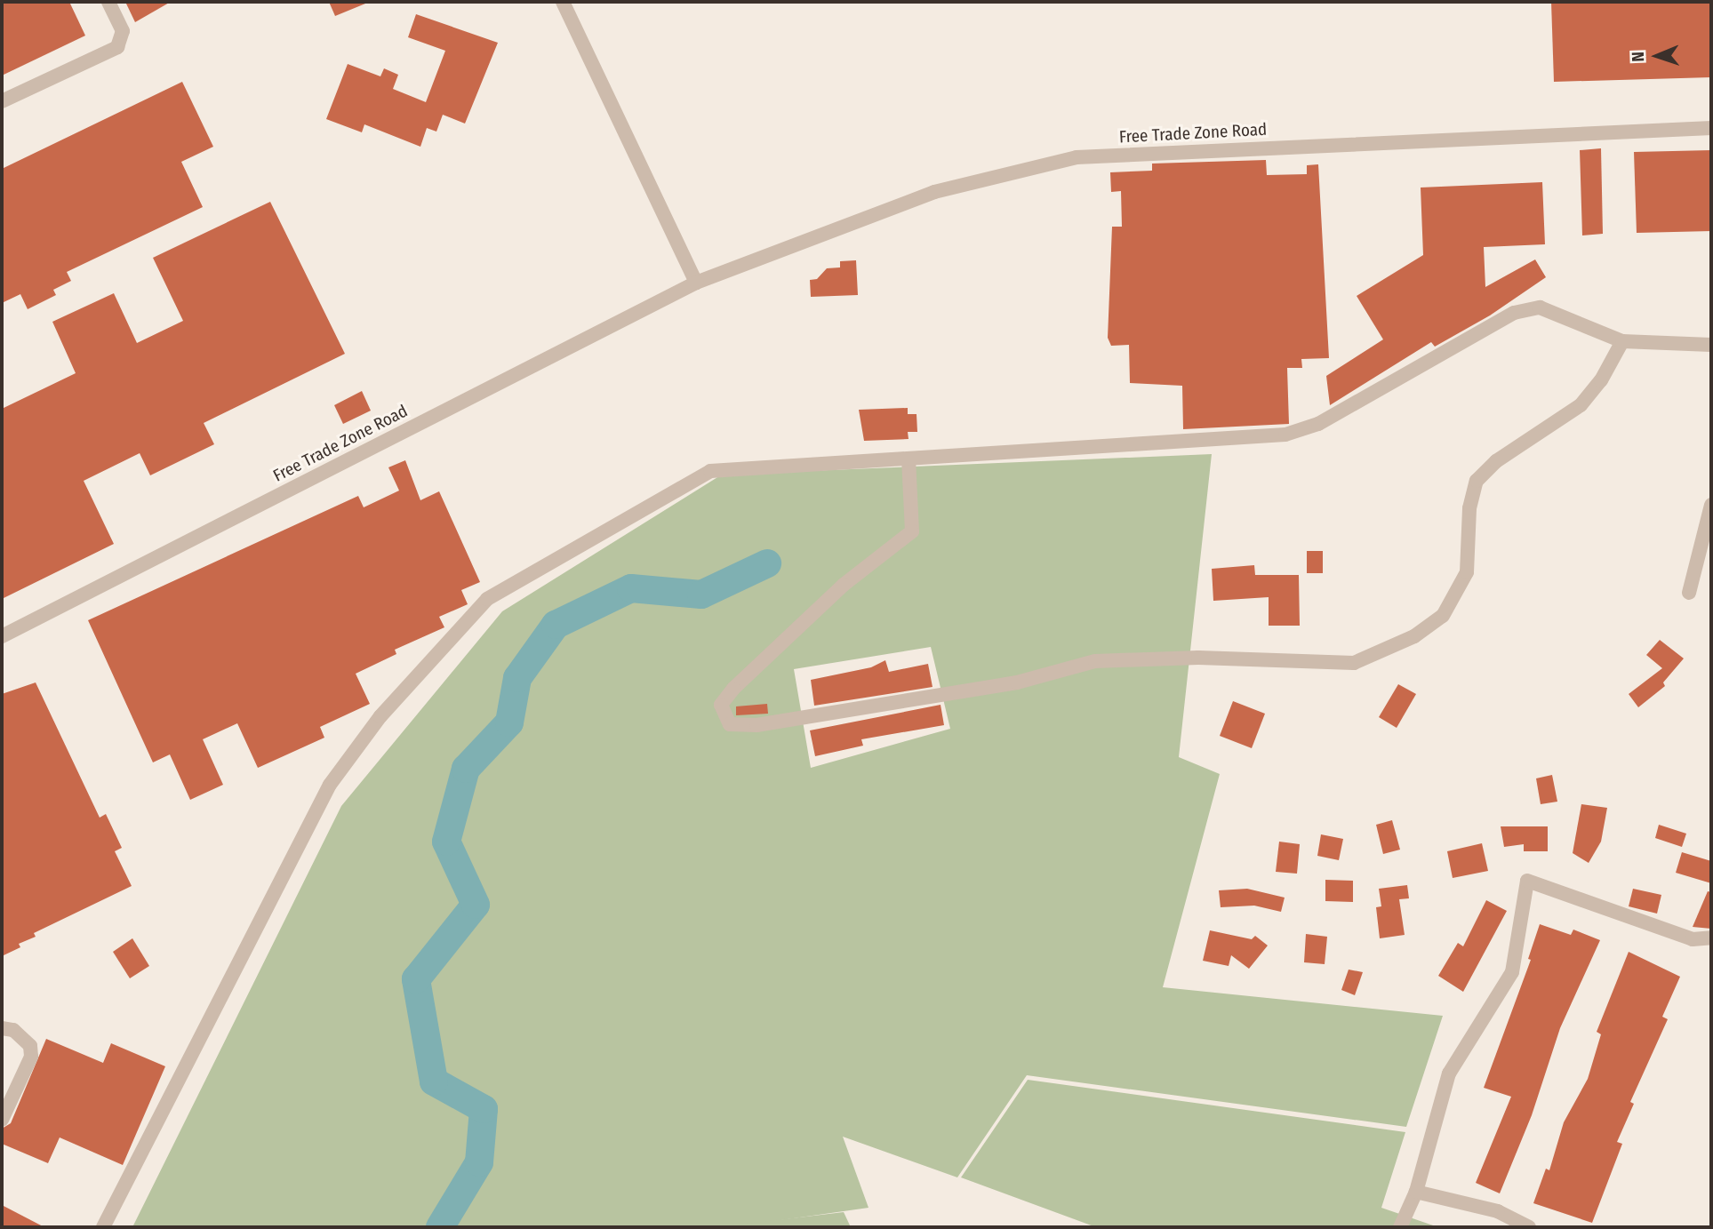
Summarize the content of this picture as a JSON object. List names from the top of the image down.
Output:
{
  "streets": {
    "street": ["Free Trade Zone Road"]
  },
  "north": "left"
}
